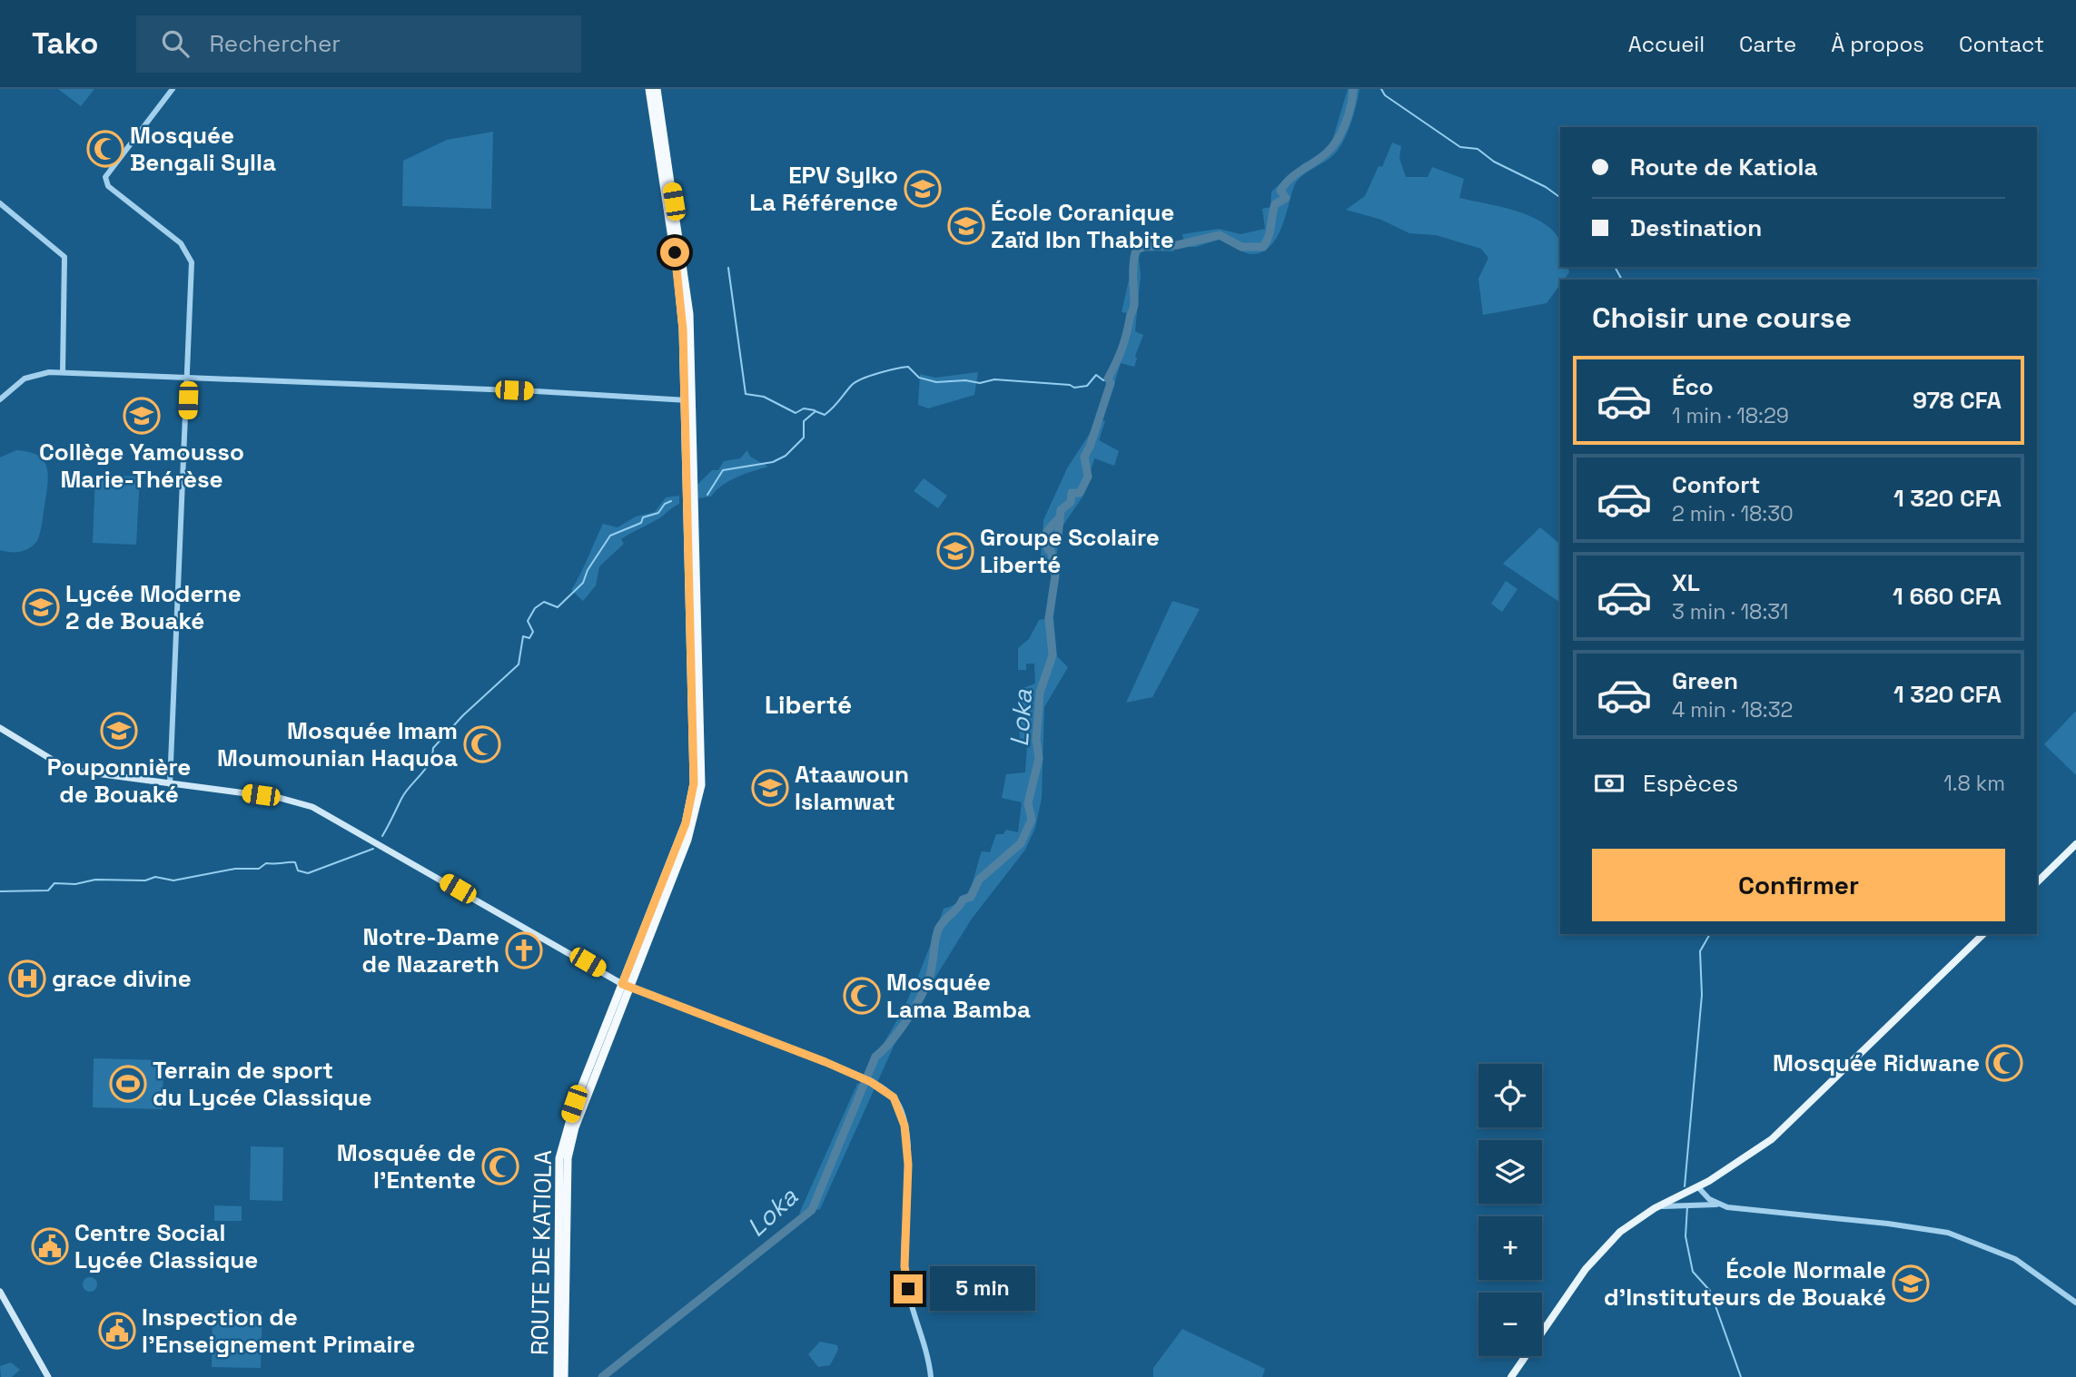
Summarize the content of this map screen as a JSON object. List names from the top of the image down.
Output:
{
  "streets": {
    "highway": ["ROUTE DE KATIOLA"]
  },
  "districts": ["Liberté"],
  "water": ["Loka"],
  "places": {
    "mosque": [
      "Mosquée Bengali Sylla",
      "Mosquée Imam Moumounian Haquoa",
      "Mosquée Lama Bamba",
      "Mosquée Ridwane",
      "Mosquée de l'Entente"
    ],
    "school or university": [
      "EPV Sylko La Référence",
      "École Coranique Zaïd Ibn Thabite",
      "Collège Yamousso Marie-Thérèse",
      "Groupe Scolaire Liberté",
      "Lycée Moderne 2 de Bouaké",
      "Pouponnière de Bouaké",
      "Ataawoun Islamwat",
      "École Normale d'Instituteurs de Bouaké"
    ],
    "church": ["Notre-Dame de Nazareth"],
    "hospital": ["grace divine"],
    "sports": ["Terrain de sport du Lycée Classique"],
    "public building": ["Centre Social Lycée Classique", "Inspection de l'Enseignement Primaire"]
  },
  "page": {
    "header": "Tako",
    "search": "Rechercher",
    "nav": [
      "Accueil",
      "Carte",
      "À propos",
      "Contact"
    ],
    "banner": ["Route de Katiola", "Destination"],
    "heading": "Choisir une course",
    "list": [
      {
        "name": "Éco",
        "note": "1 min · 18:29",
        "value": "978 CFA"
      },
      {
        "name": "Confort",
        "note": "2 min · 18:30",
        "value": "1 320 CFA"
      },
      {
        "name": "XL",
        "note": "3 min · 18:31",
        "value": "1 660 CFA"
      },
      {
        "name": "Green",
        "note": "4 min · 18:32",
        "value": "1 320 CFA"
      }
    ],
    "pay": ["Espèces", "1.8 km"],
    "buttons": "Confirmer",
    "map_buttons": ["+", "−"],
    "bubble": "5 min"
  }
}
